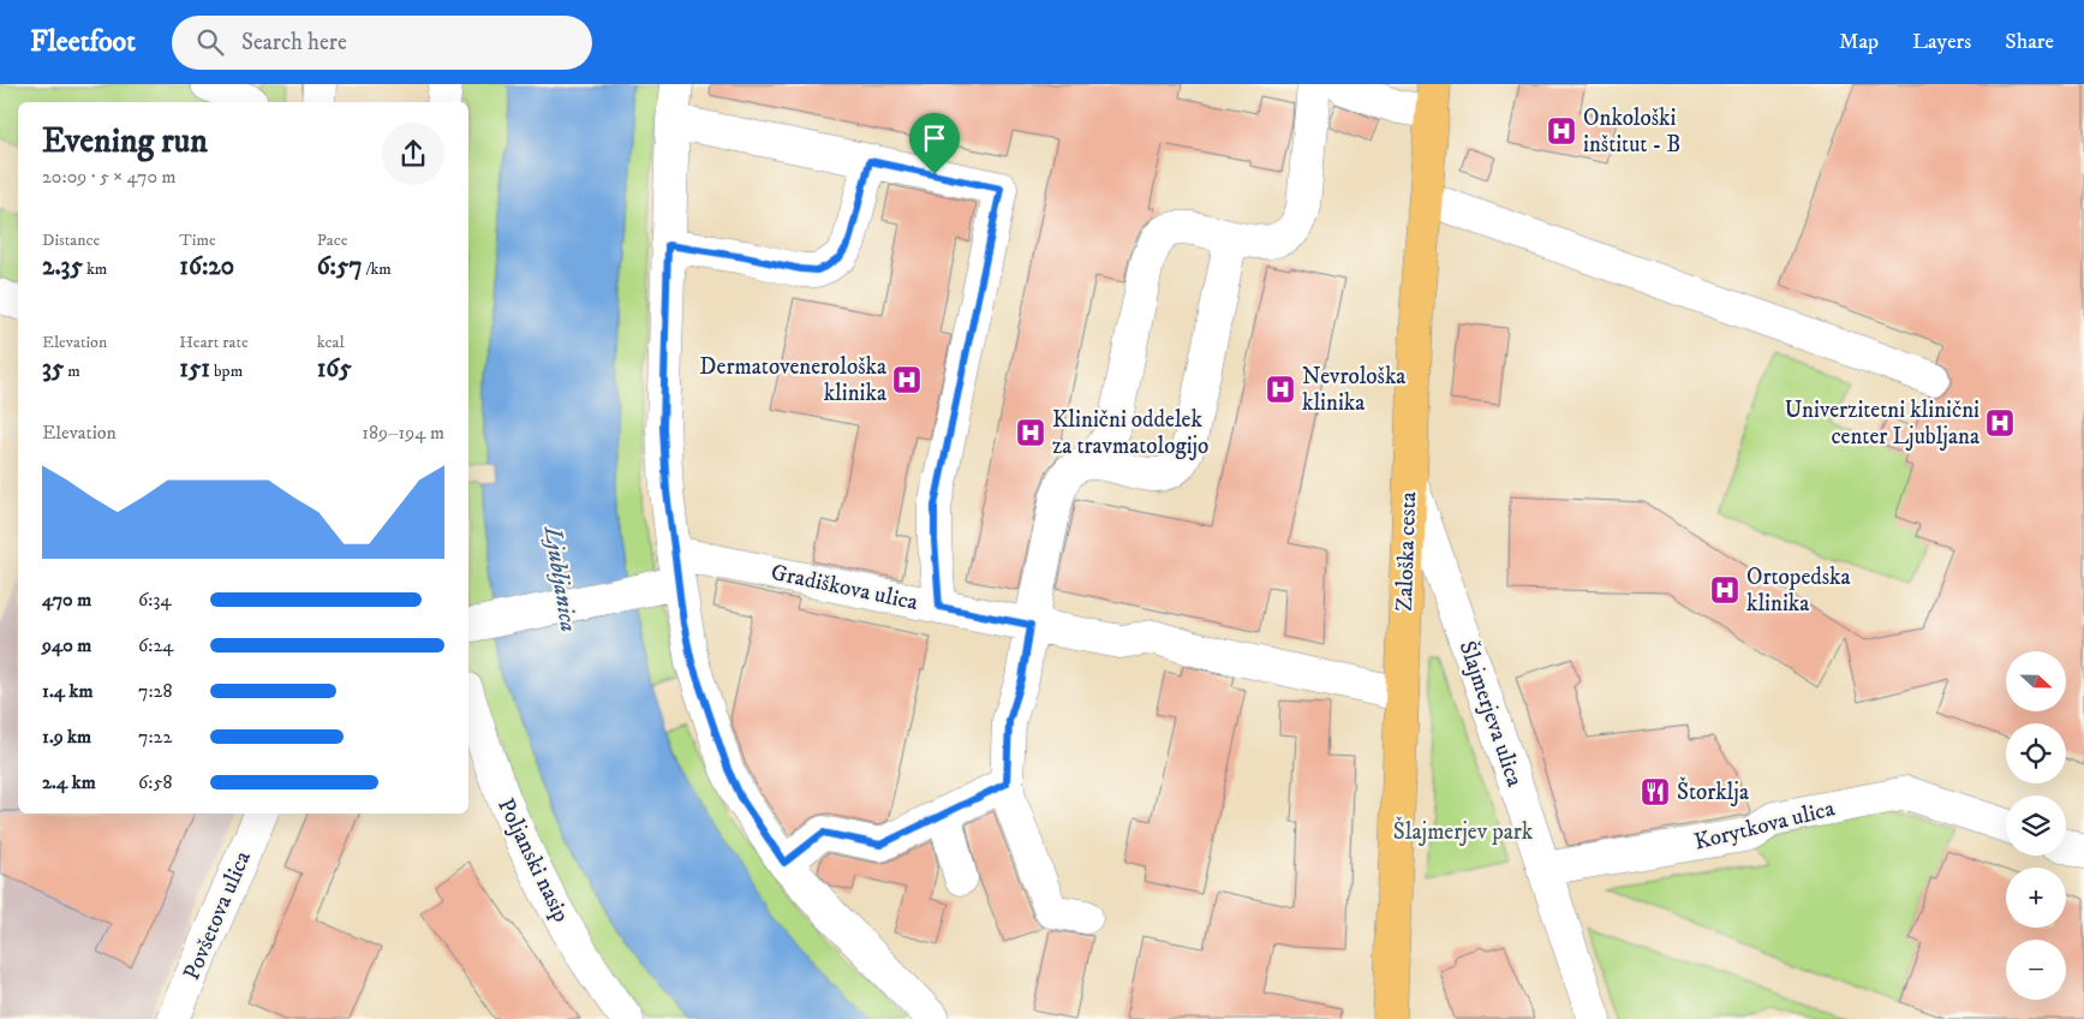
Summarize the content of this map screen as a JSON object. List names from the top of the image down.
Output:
{
  "streets": {
    "main road": ["Zaloška cesta"],
    "street": [
      "Gradiškova ulica",
      "Šlajmerjeva ulica",
      "Korytkova ulica",
      "Poljanski nasip",
      "Povšetova ulica"
    ]
  },
  "crossings": [
    ["Zaloška cesta", "Gradiškova ulica"],
    ["Zaloška cesta", "Šlajmerjeva ulica"],
    ["Šlajmerjeva ulica", "Korytkova ulica"]
  ],
  "water": ["Ljubljanica"],
  "parks": ["Šlajmerjev park"],
  "places": {
    "hospital": [
      "Onkološki inštitut - B",
      "Dermatovenerološka klinika",
      "Nevrološka klinika",
      "Univerzitetni klinični center Ljubljana",
      "Klinični oddelek za travmatologijo",
      "Ortopedska klinika"
    ],
    "restaurant": ["Štorklja"]
  },
  "north": "right",
  "page": {
    "header": "Fleetfoot",
    "search": "Search here",
    "nav": ["Map", "Layers", "Share"],
    "heading": ["Evening run", "20:09 · 5 × 470 m"],
    "stats": [
      ["Distance", "2.35 km"],
      ["Time", "16:20"],
      ["Pace", "6:57 /km"],
      ["Elevation", "35 m"],
      ["Heart rate", "151 bpm"],
      ["kcal", "165"]
    ],
    "chart": ["Elevation", "189–194 m"],
    "list": [
      {
        "name": "470 m",
        "note": "6:34"
      },
      {
        "name": "940 m",
        "note": "6:24"
      },
      {
        "name": "1.4 km",
        "note": "7:28"
      },
      {
        "name": "1.9 km",
        "note": "7:22"
      },
      {
        "name": "2.4 km",
        "note": "6:58"
      }
    ],
    "map_buttons": ["+", "−"]
  }
}
